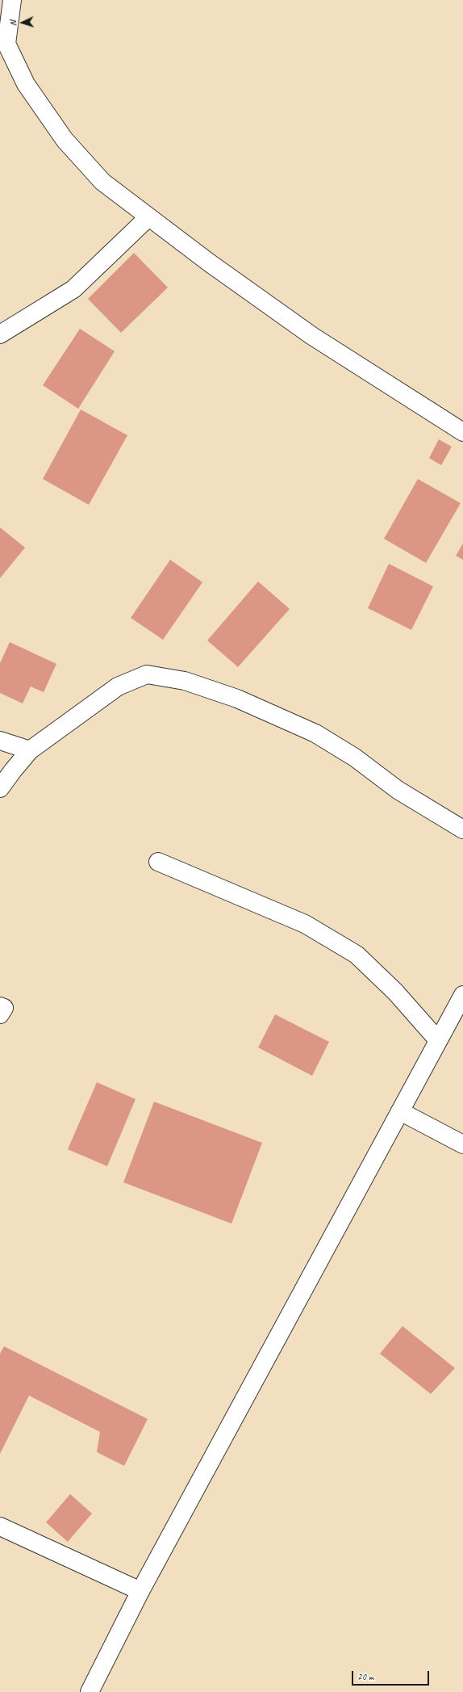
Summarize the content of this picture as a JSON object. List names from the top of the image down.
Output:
{
  "scale_bar": "20 m",
  "north": "left"
}
